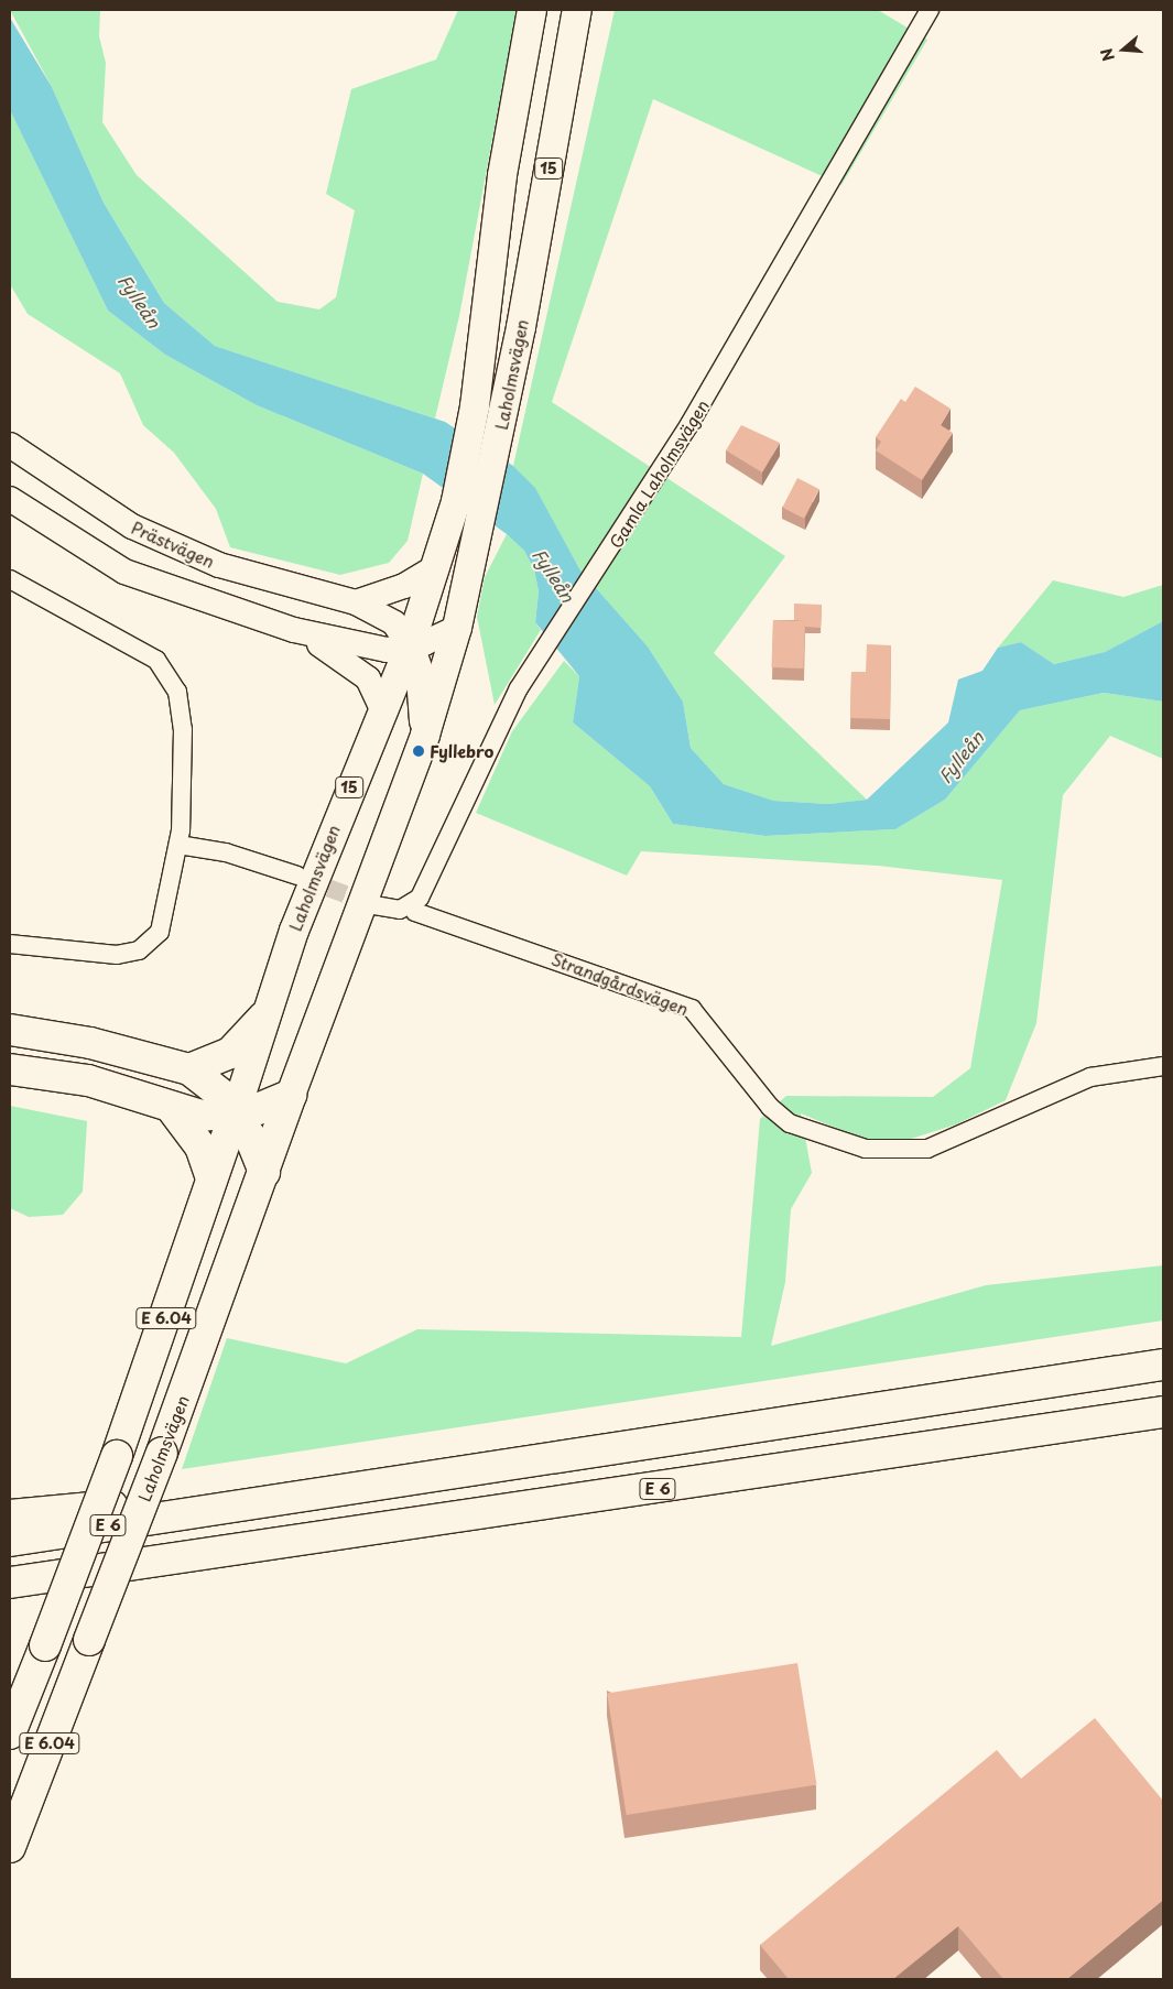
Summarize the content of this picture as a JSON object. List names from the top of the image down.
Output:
{
  "streets": {
    "highway": ["Laholmsvägen", "E 6.04", "E 6"],
    "main road": ["15"],
    "street": ["Gamla Laholmsvägen", "Prästvägen", "Strandgårdsvägen"]
  },
  "crossings": [
    ["Laholmsvägen", "Prästvägen"],
    ["Gamla Laholmsvägen", "Strandgårdsvägen"]
  ],
  "water": ["Fylleån"],
  "places": ["Fyllebro"],
  "north": "left"
}
